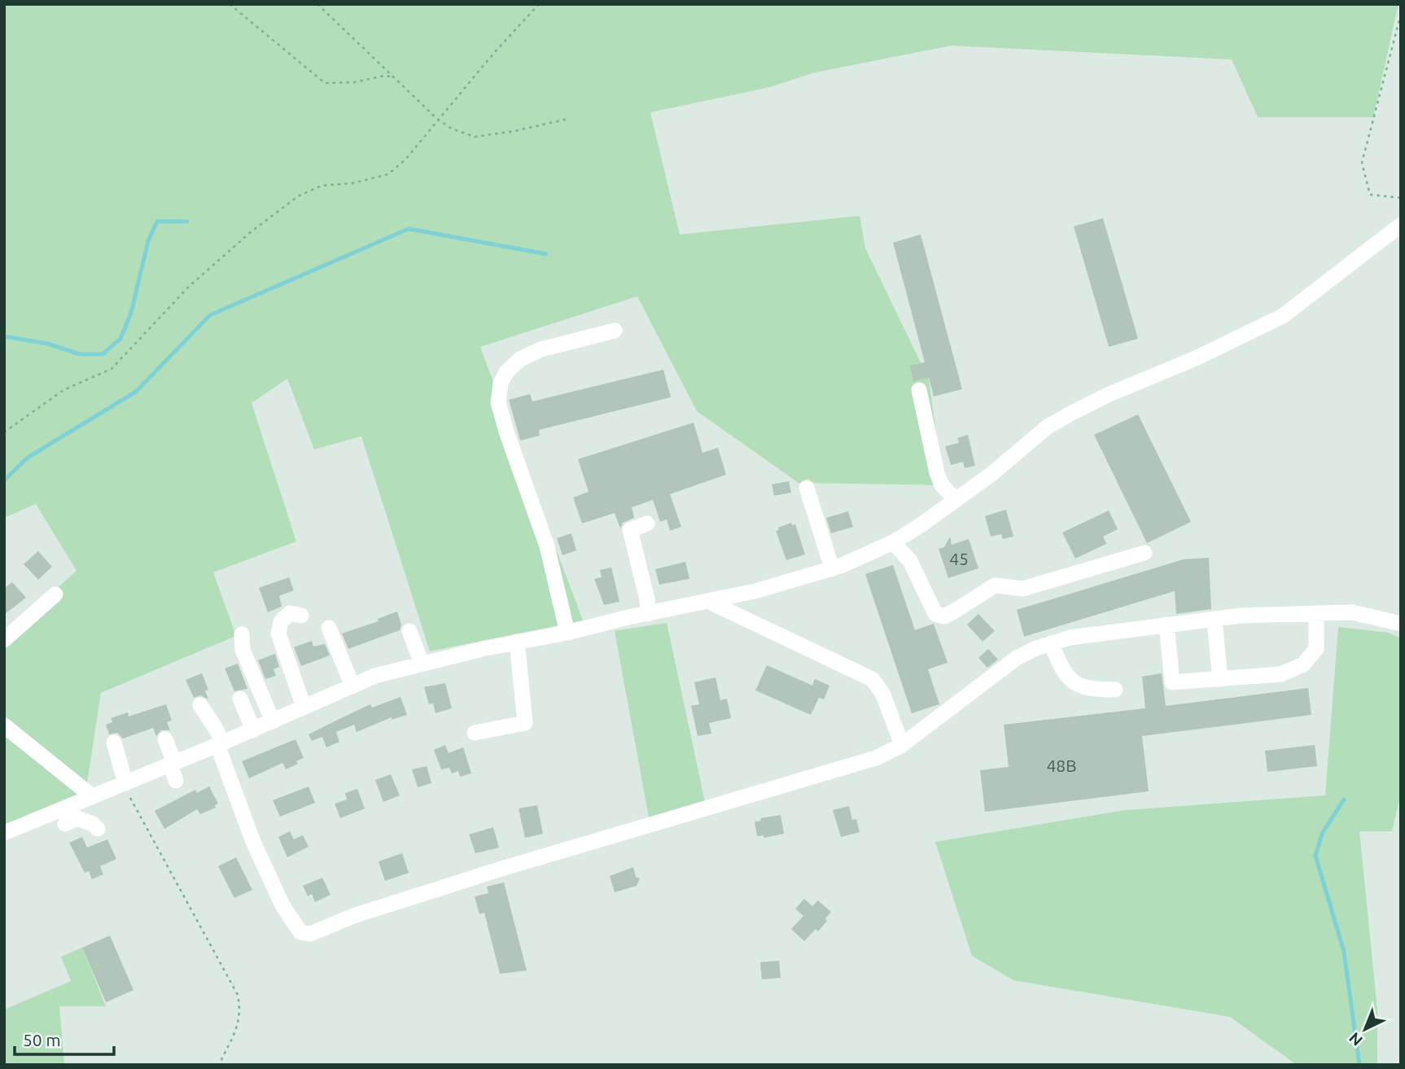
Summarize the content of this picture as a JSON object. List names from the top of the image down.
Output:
{
  "house_numbers": ["45", "48B"],
  "scale_bar": "50 m",
  "north": "bottom left"
}
